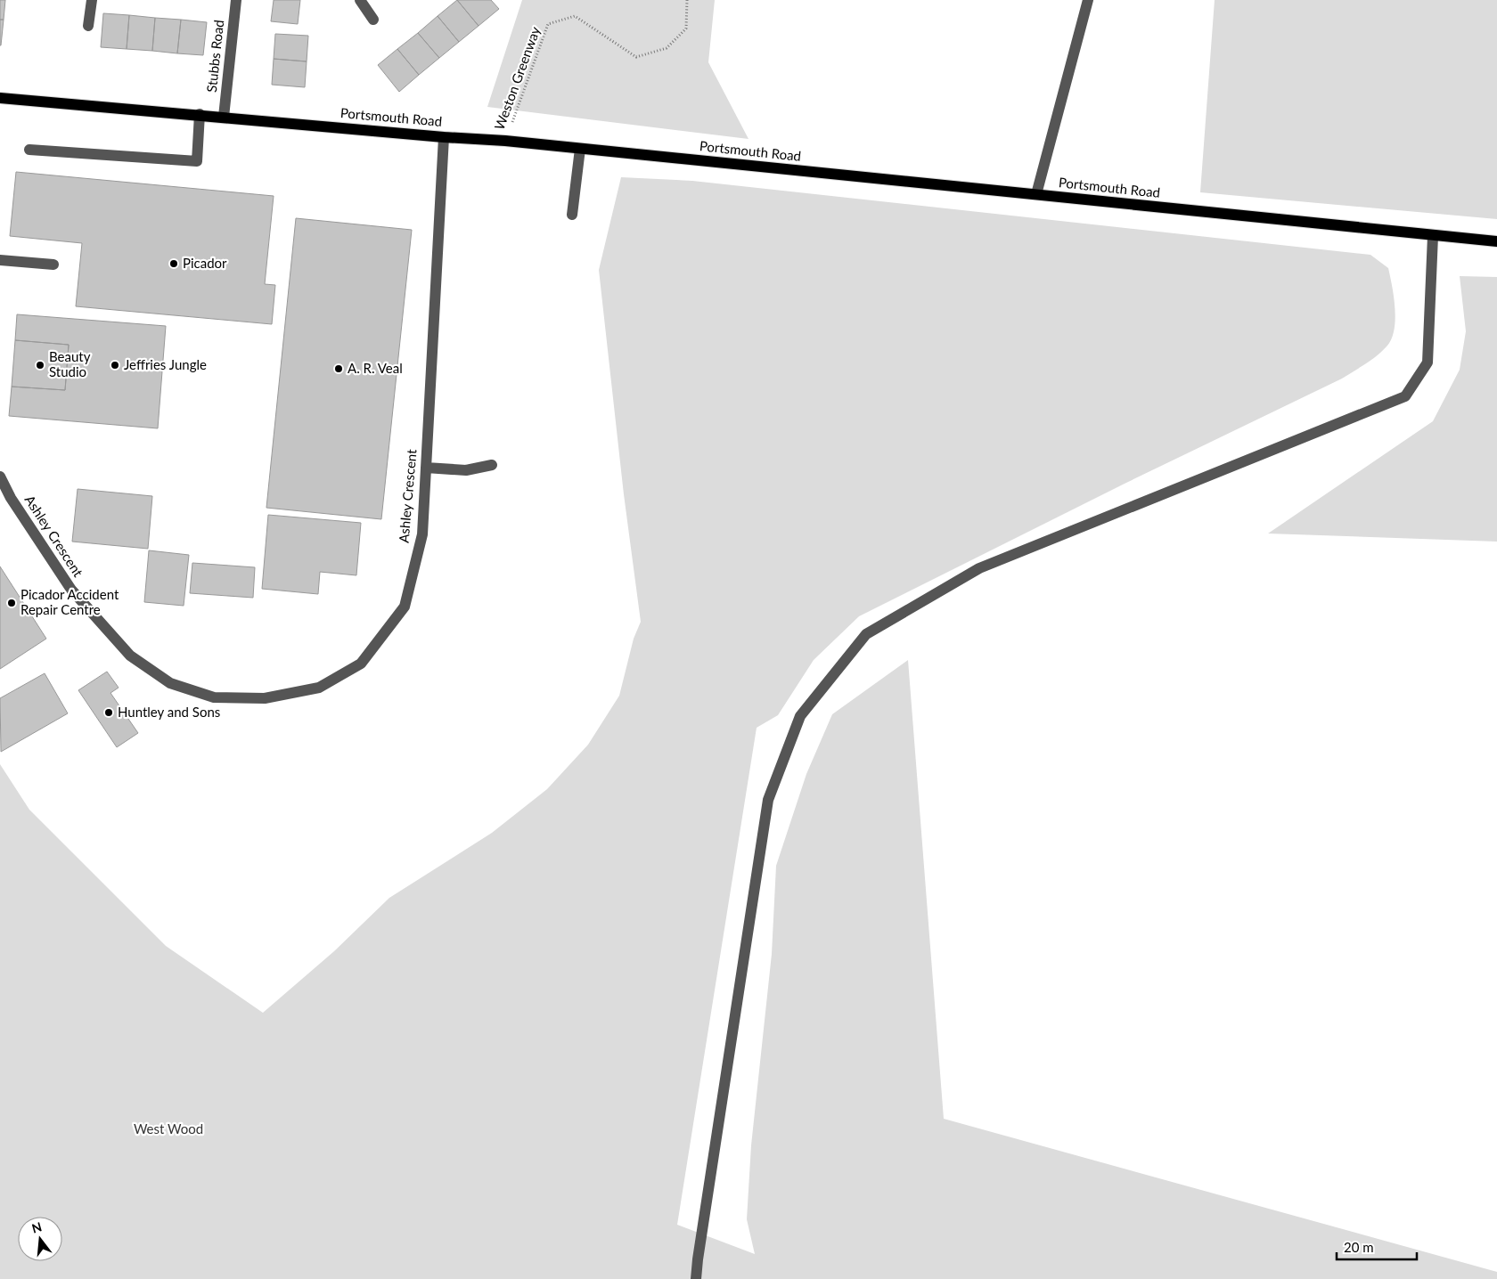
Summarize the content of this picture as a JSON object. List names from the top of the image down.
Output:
{
  "streets": {
    "main road": ["Portsmouth Road"],
    "street": ["Stubbs Road", "Ashley Crescent"],
    "path": ["Weston Greenway"]
  },
  "crossings": [
    ["Stubbs Road", "Portsmouth Road"],
    ["Weston Greenway", "Portsmouth Road"],
    ["Portsmouth Road", "Ashley Crescent"]
  ],
  "parks": ["West Wood"],
  "places": [
    "Picador",
    "Beauty Studio",
    "Jeffries Jungle",
    "A. R. Veal",
    "Picador Accident Repair Centre",
    "Huntley and Sons"
  ],
  "scale_bar": "20 m",
  "north": "top"
}
